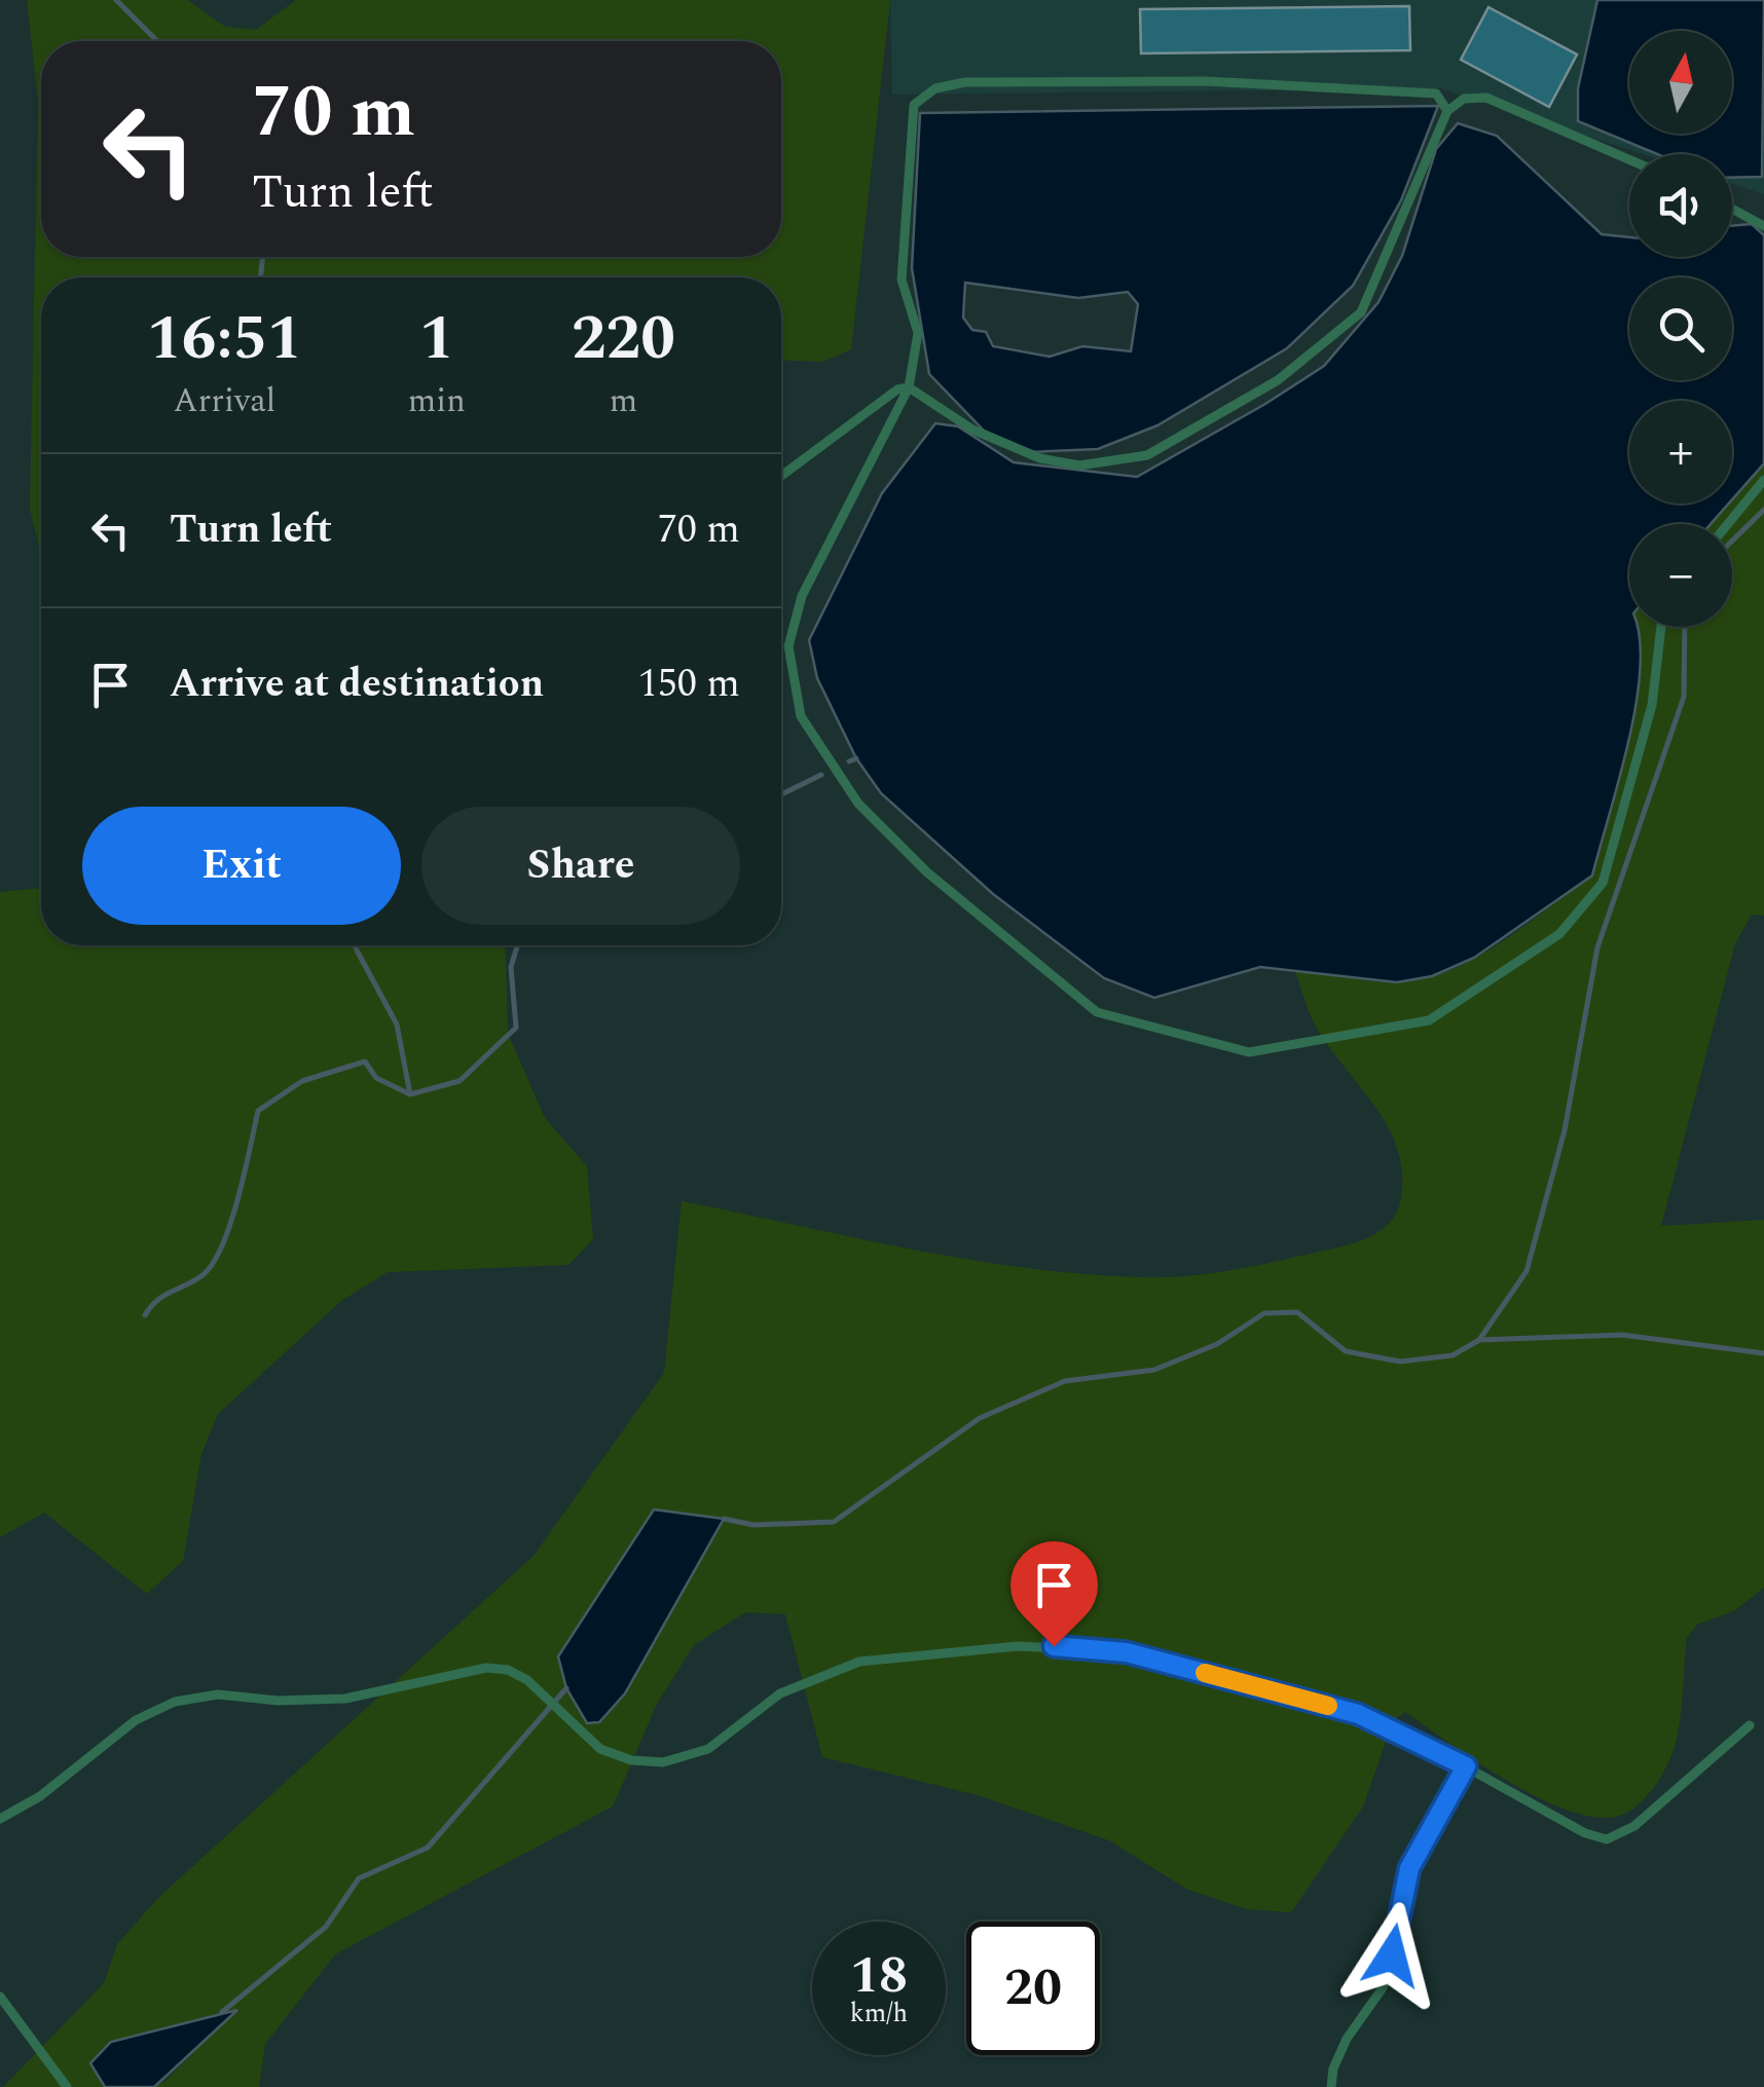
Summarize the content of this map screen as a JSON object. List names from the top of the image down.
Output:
{
  "north": "top",
  "page": {
    "map_buttons": ["+", "−"],
    "turn": ["70 m", "Turn left"],
    "eta": [
      "16:51",
      "Arrival",
      "1",
      "min",
      "220",
      "m"
    ],
    "list": [
      {
        "name": "Turn left",
        "value": "70 m"
      },
      {
        "name": "Arrive at destination",
        "value": "150 m"
      }
    ],
    "buttons": ["Exit", "Share"],
    "speed": "18 km/h",
    "limit": "20"
  }
}
